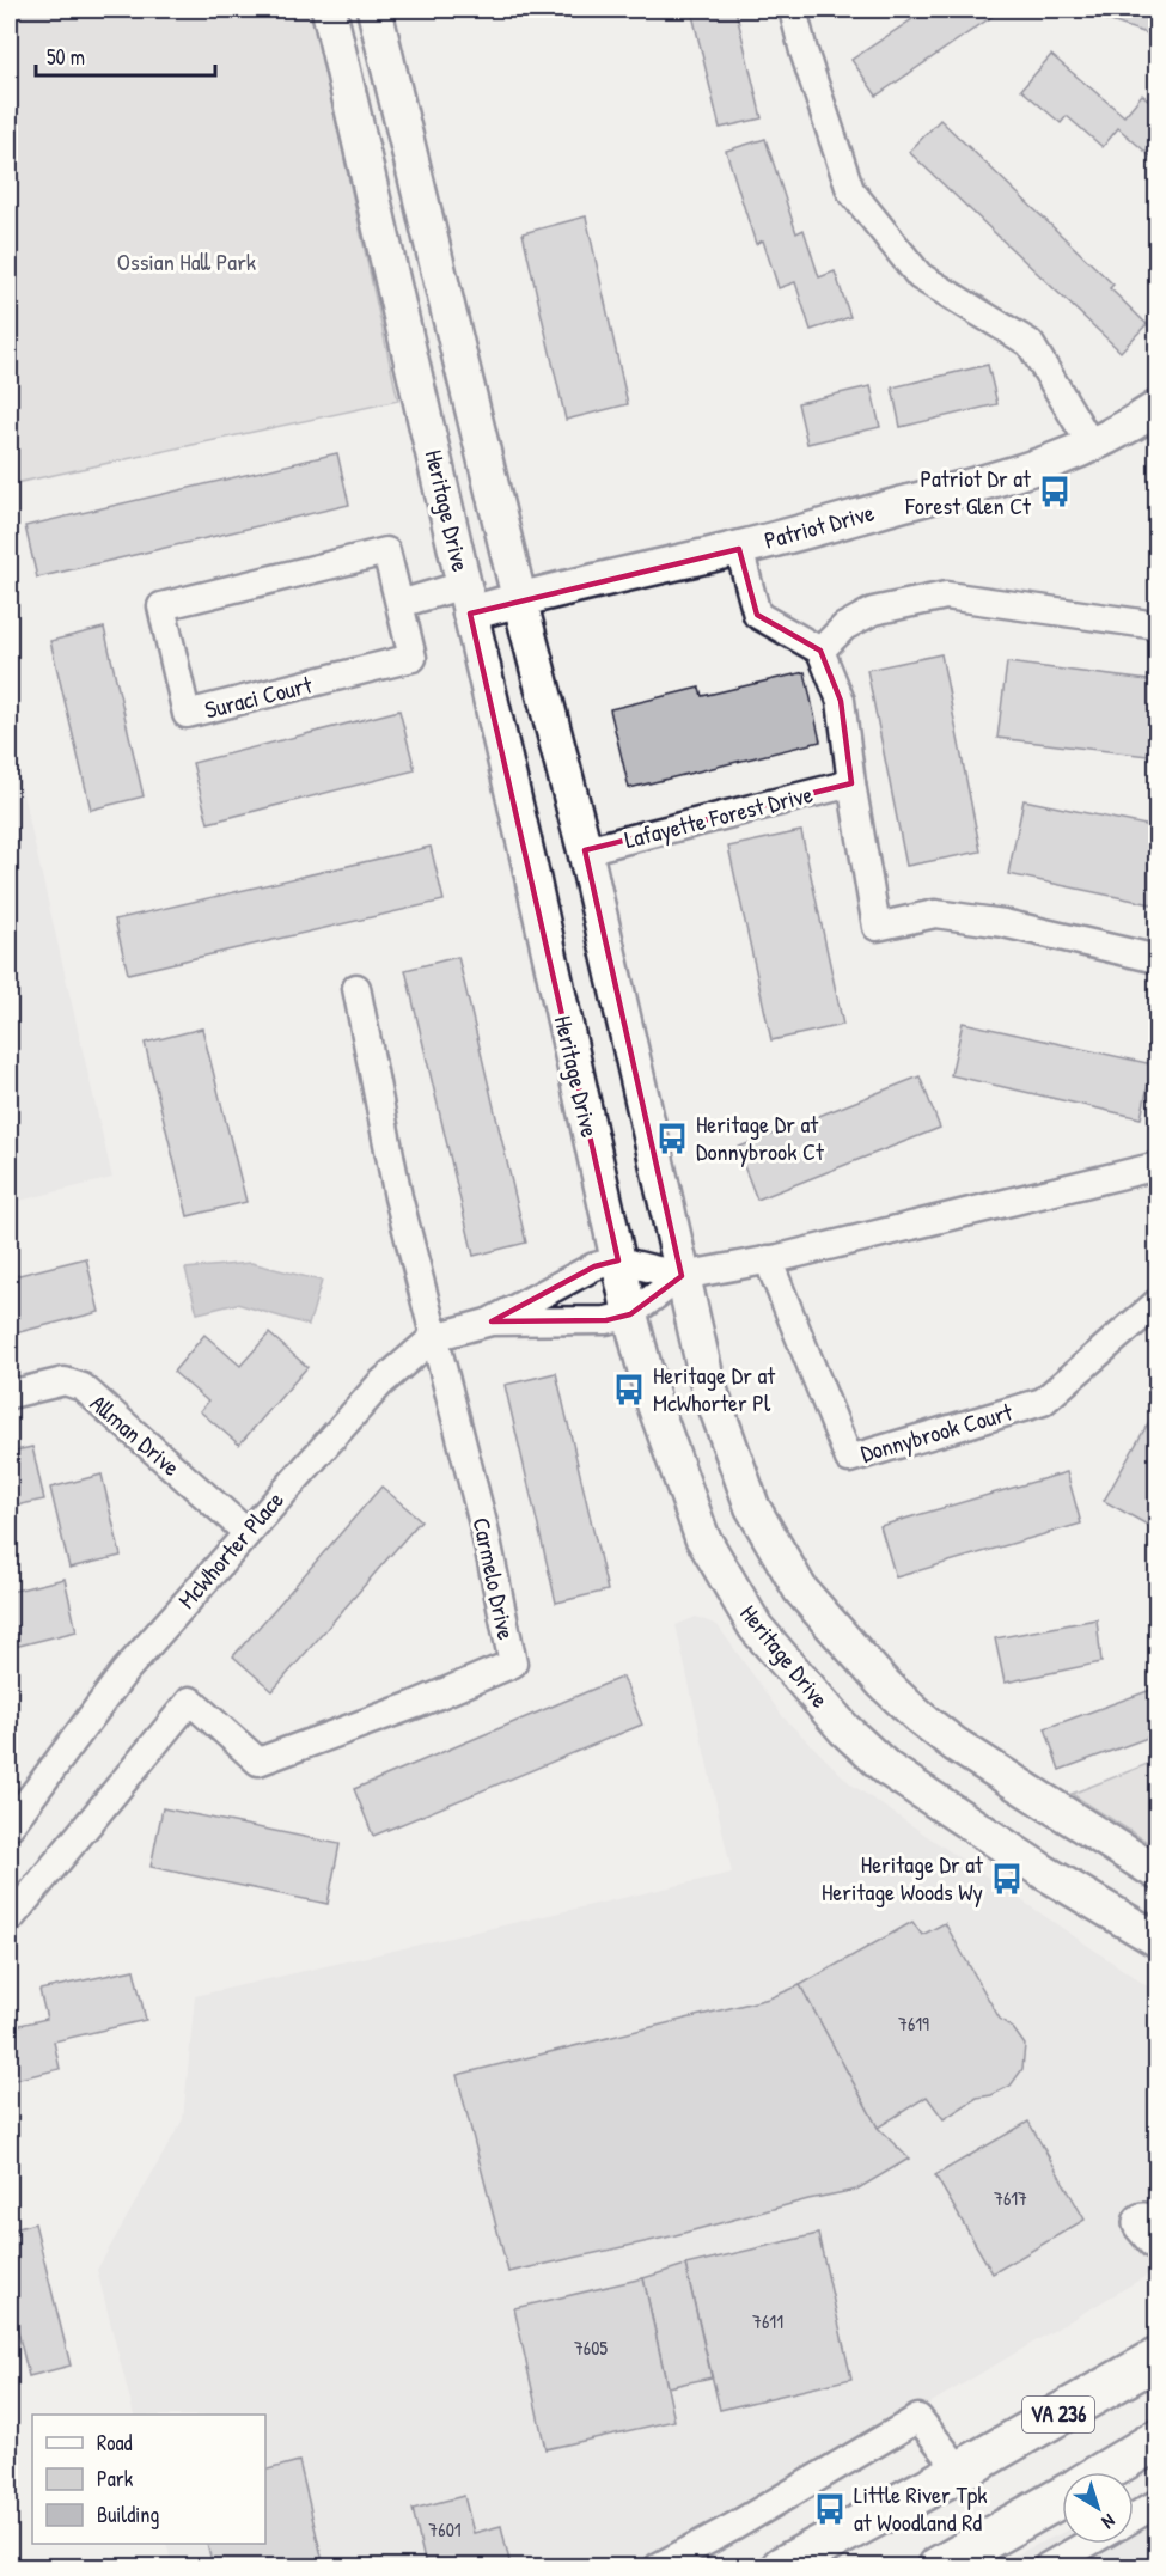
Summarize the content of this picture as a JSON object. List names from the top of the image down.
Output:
{
  "streets": {
    "main road": ["VA 236"],
    "street": [
      "Heritage Drive",
      "Patriot Drive",
      "Suraci Court",
      "Lafayette Forest Drive",
      "Donnybrook Court",
      "Allman Drive",
      "McWhorter Place",
      "Carmelo Drive"
    ]
  },
  "crossings": [
    ["Heritage Drive", "Patriot Drive"],
    ["Heritage Drive", "Lafayette Forest Drive"],
    ["Heritage Drive", "McWhorter Place"],
    ["Allman Drive", "McWhorter Place"],
    ["McWhorter Place", "Carmelo Drive"]
  ],
  "parks": ["Ossian Hall Park"],
  "places": {
    "bus stop": [
      "Patriot Dr at Forest Glen Ct",
      "Heritage Dr at Donnybrook Ct",
      "Heritage Dr at McWhorter Pl",
      "Heritage Dr at Heritage Woods Wy",
      "Little River Tpk at Woodland Rd"
    ]
  },
  "house_numbers": [
    "7619",
    "7617",
    "7611",
    "7605",
    "7601"
  ],
  "legend": ["Road", "Park", "Building"],
  "scale_bar": "50 m",
  "north": "bottom right"
}
